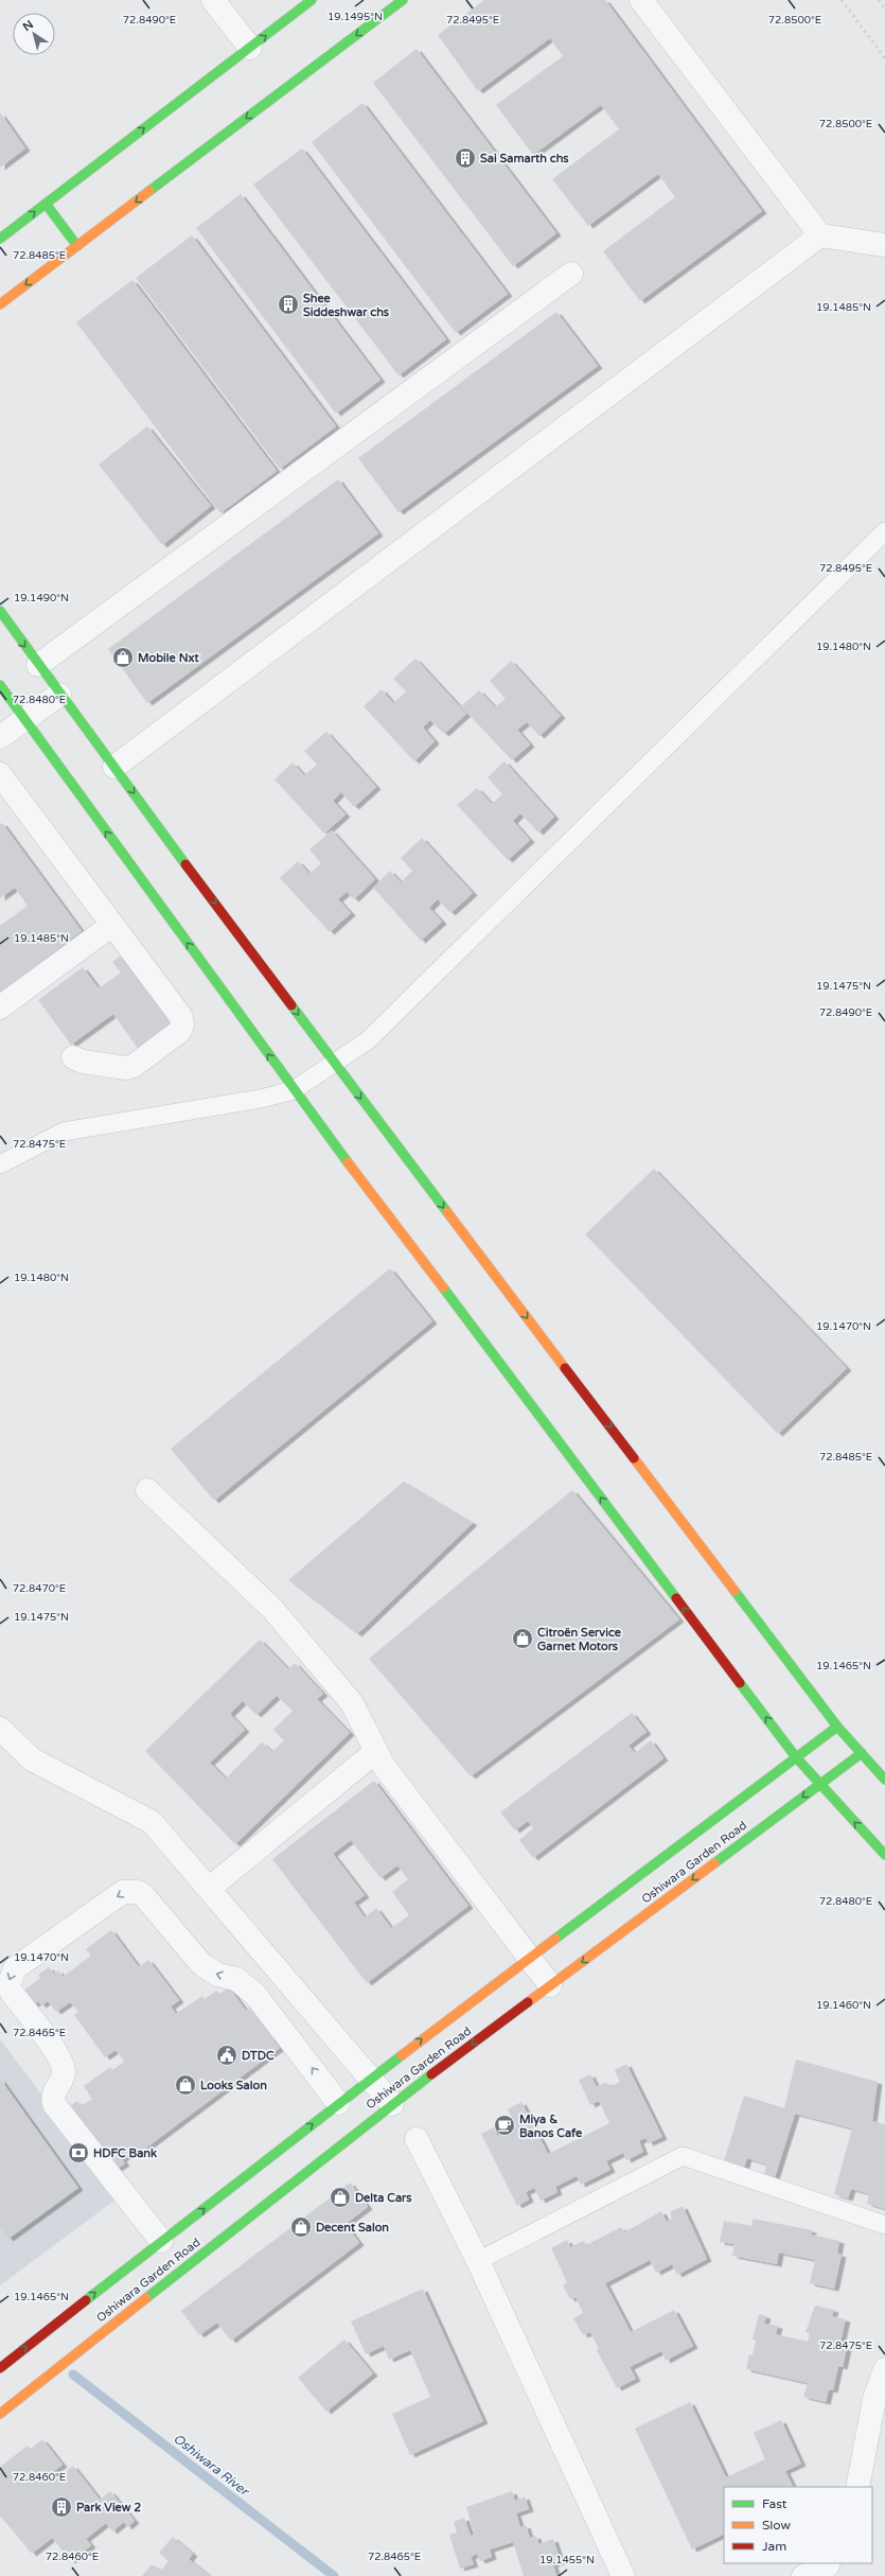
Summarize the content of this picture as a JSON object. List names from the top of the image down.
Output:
{
  "streets": {
    "street": ["Oshiwara Garden Road"]
  },
  "water": ["Oshiwara River"],
  "places": {
    "building": ["Sai Samarth chs", "Shee Siddeshwar chs", "Park View 2"],
    "shop": [
      "Mobile Nxt",
      "Citroën Service Garnet Motors",
      "Looks Salon",
      "Delta Cars",
      "Decent Salon"
    ],
    "public building": ["DTDC"],
    "cafe": ["Miya & Banos Cafe"],
    "bank": ["HDFC Bank"]
  },
  "legend": ["Fast", "Slow", "Jam"],
  "north": "top left",
  "coordinates": [
    "19.1495°N",
    "72.8490°E",
    "72.8495°E",
    "72.8500°E",
    "72.8485°E",
    "19.1485°N",
    "19.1490°N",
    "19.1480°N",
    "72.8480°E",
    "19.1475°N",
    "72.8475°E",
    "19.1470°N",
    "72.8470°E",
    "19.1465°N",
    "19.1460°N",
    "72.8465°E",
    "72.8460°E",
    "19.1455°N"
  ]
}
